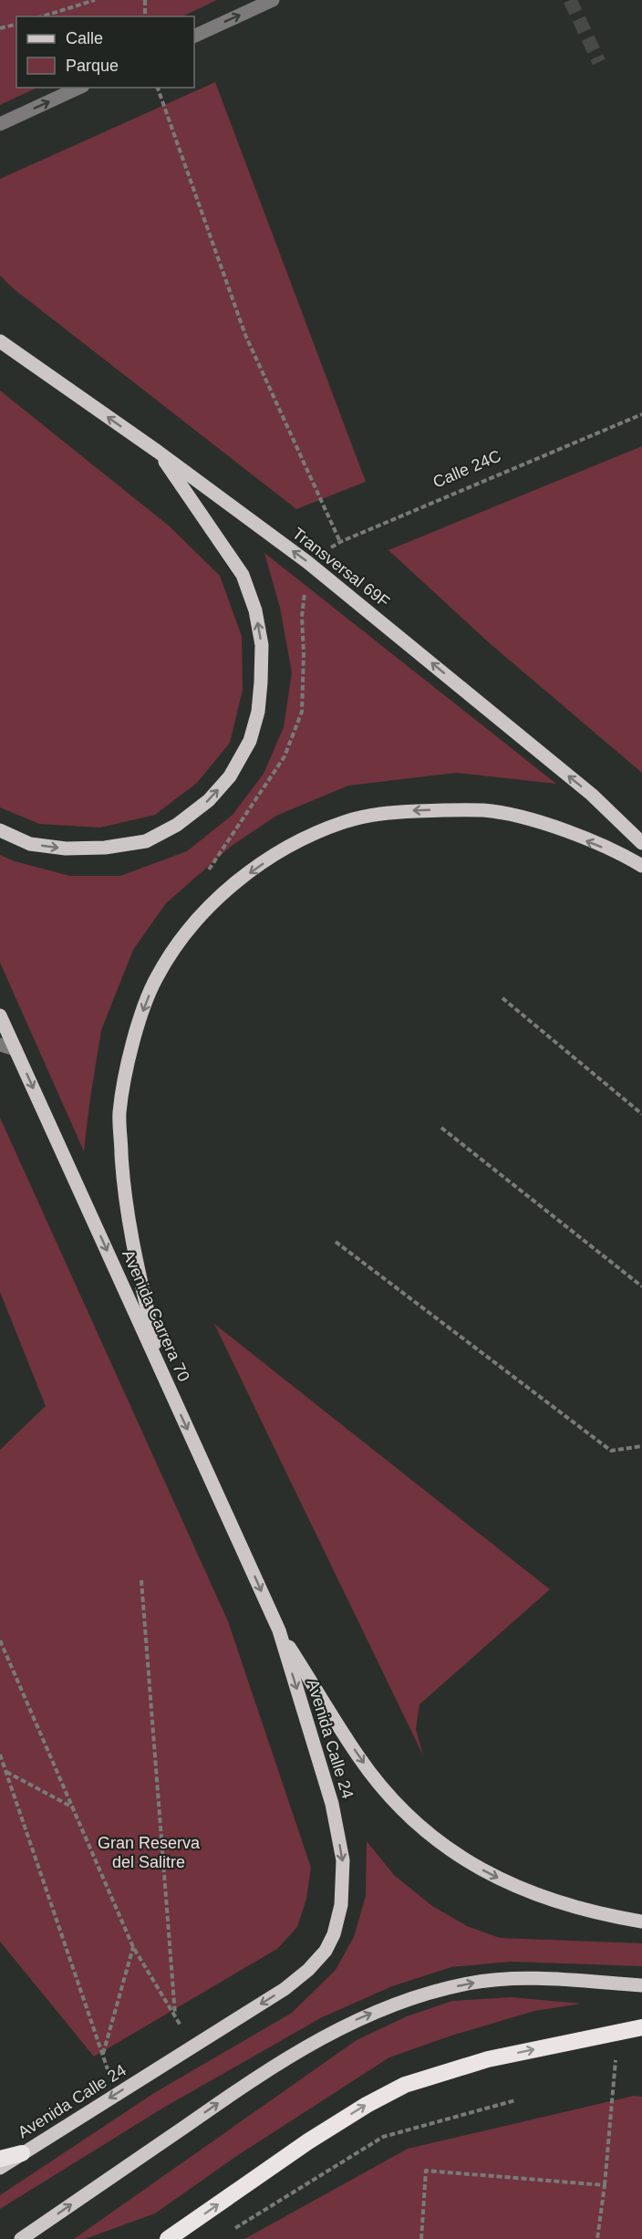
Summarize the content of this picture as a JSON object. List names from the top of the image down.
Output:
{
  "streets": {
    "main road": ["Transversal 69F", "Avenida Carrera 70", "Avenida Calle 24"],
    "path": ["Calle 24C"]
  },
  "crossings": [
    ["Calle 24C", "Transversal 69F"],
    ["Avenida Carrera 70", "Avenida Calle 24"]
  ],
  "one_way": ["Transversal 69F", "Avenida Carrera 70"],
  "parks": ["Gran Reserva del Salitre"],
  "legend": ["Calle", "Parque"]
}
